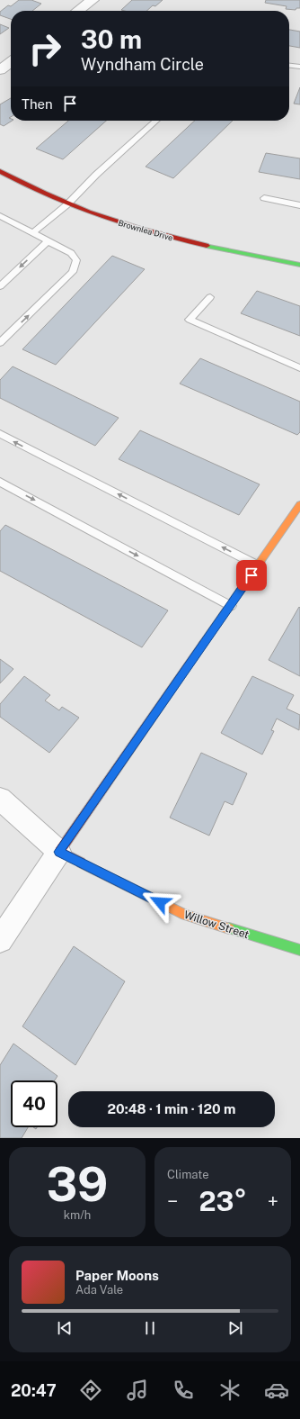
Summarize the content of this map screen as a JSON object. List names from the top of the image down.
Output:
{
  "streets": {
    "street": ["Brownlea Drive", "Willow Street"]
  },
  "page": {
    "turn": ["30 m", "Wyndham Circle"],
    "then": "Then",
    "limit": "40",
    "trip": "20:48 · 1 min · 120 m",
    "tile": [
      ["39", "km/h"],
      "Climate"
    ],
    "heat": ["−", "23°", "+"],
    "song": ["Paper Moons", "Ada Vale"],
    "tabs": "20:47"
  }
}
